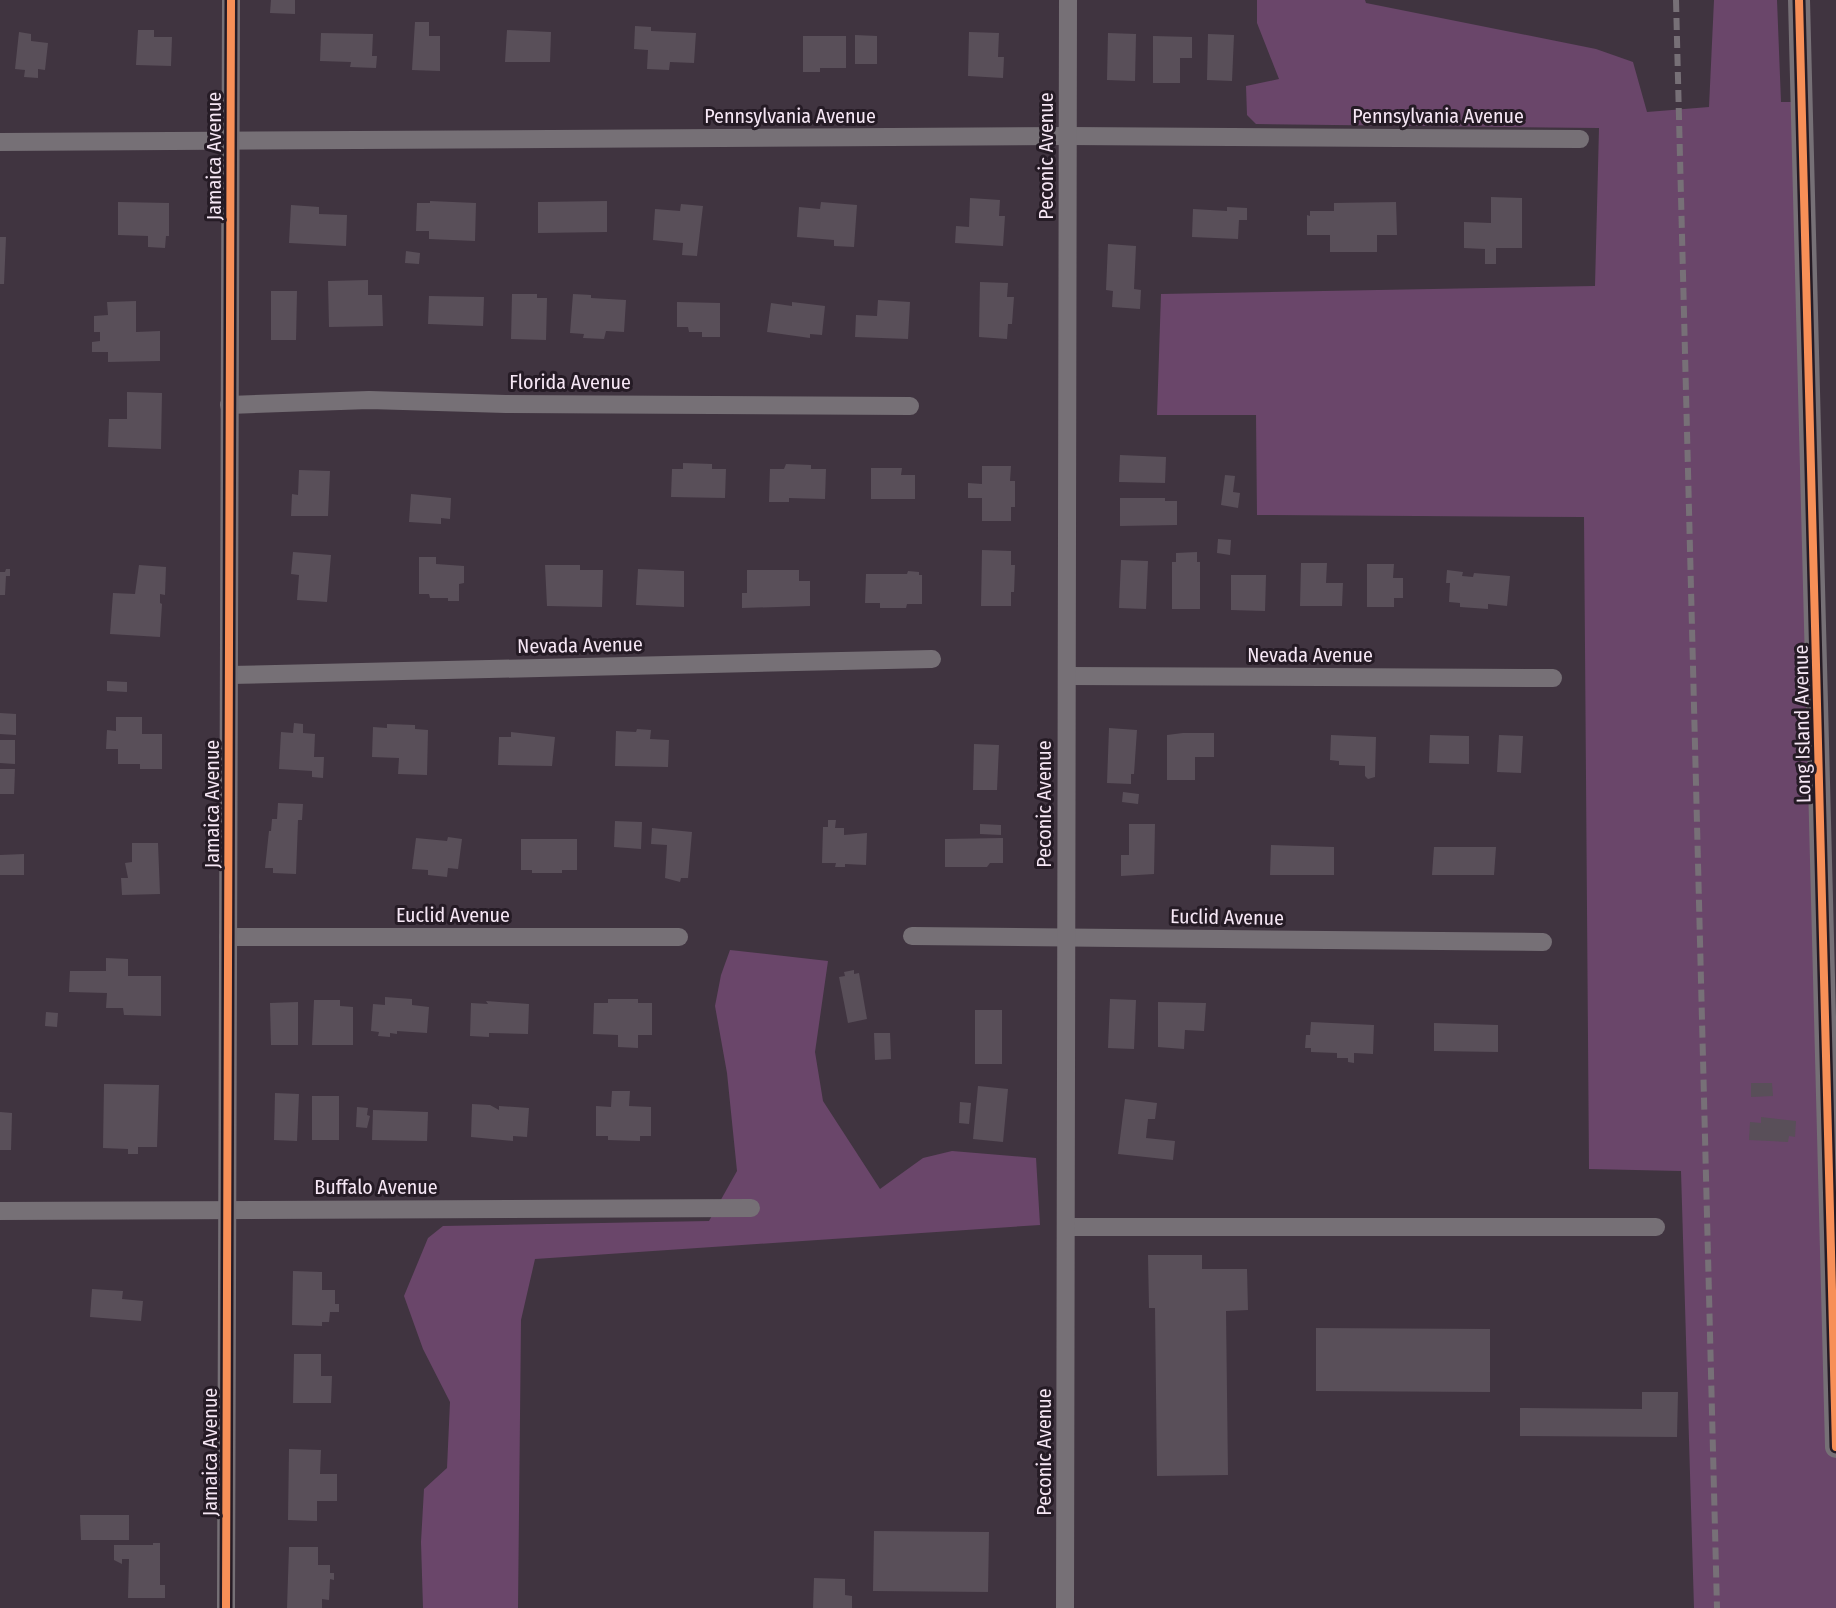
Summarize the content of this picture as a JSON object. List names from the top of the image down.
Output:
{
  "streets": {
    "street": [
      "Pennsylvania Avenue",
      "Jamaica Avenue",
      "Peconic Avenue",
      "Florida Avenue",
      "Nevada Avenue",
      "Long Island Avenue",
      "Euclid Avenue",
      "Buffalo Avenue"
    ]
  },
  "crossings": [
    ["Pennsylvania Avenue", "Jamaica Avenue"],
    ["Pennsylvania Avenue", "Peconic Avenue"],
    ["Jamaica Avenue", "Florida Avenue"],
    ["Jamaica Avenue", "Nevada Avenue"],
    ["Jamaica Avenue", "Euclid Avenue"],
    ["Jamaica Avenue", "Buffalo Avenue"],
    ["Peconic Avenue", "Nevada Avenue"],
    ["Peconic Avenue", "Euclid Avenue"]
  ]
}
